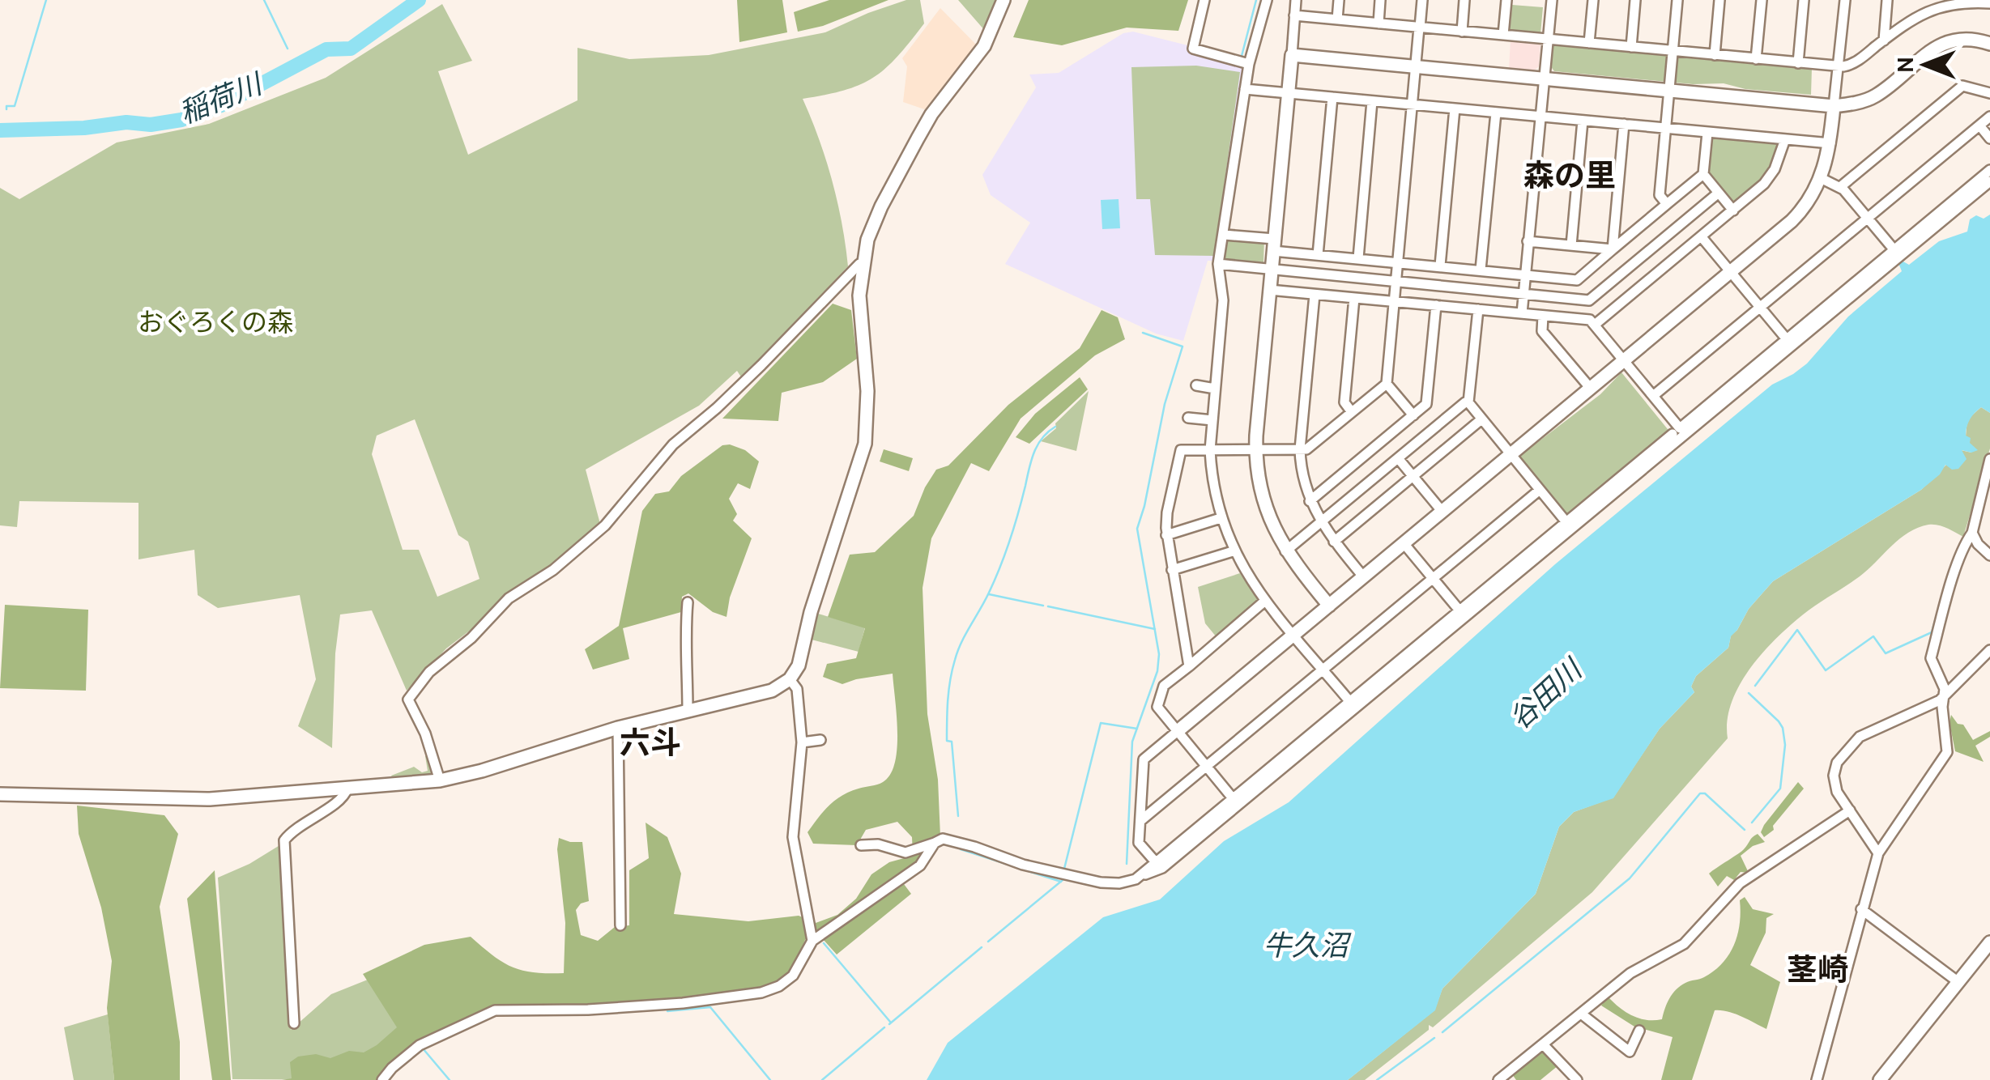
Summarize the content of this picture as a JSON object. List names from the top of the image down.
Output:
{
  "districts": ["森の里", "六斗", "茎崎"],
  "water": ["稲荷川", "谷田川", "牛久沼"],
  "parks": ["おぐろくの森"],
  "north": "left"
}
